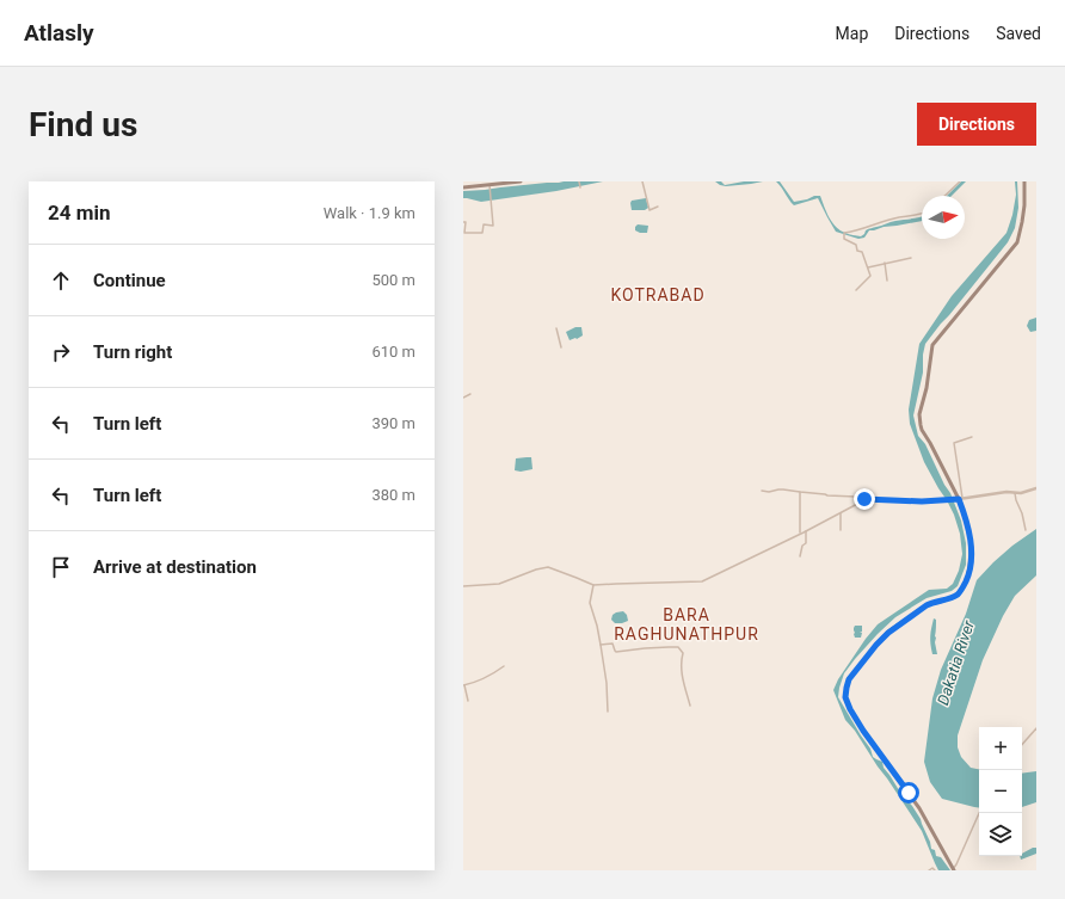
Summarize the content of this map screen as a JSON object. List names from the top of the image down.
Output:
{
  "districts": ["KOTRABAD", "BARA RAGHUNATHPUR"],
  "water": ["Dakatia River"],
  "north": "right",
  "page": {
    "header": "Atlasly",
    "nav": ["Map", "Directions", "Saved"],
    "buttons": "Directions",
    "title": "Find us",
    "heading": ["24 min", "Walk · 1.9 km"],
    "list": [
      ["Continue", "500 m"],
      ["Turn right", "610 m"],
      ["Turn left", "390 m"],
      ["Turn left", "380 m"],
      "Arrive at destination"
    ],
    "map_buttons": ["+", "−"]
  }
}
